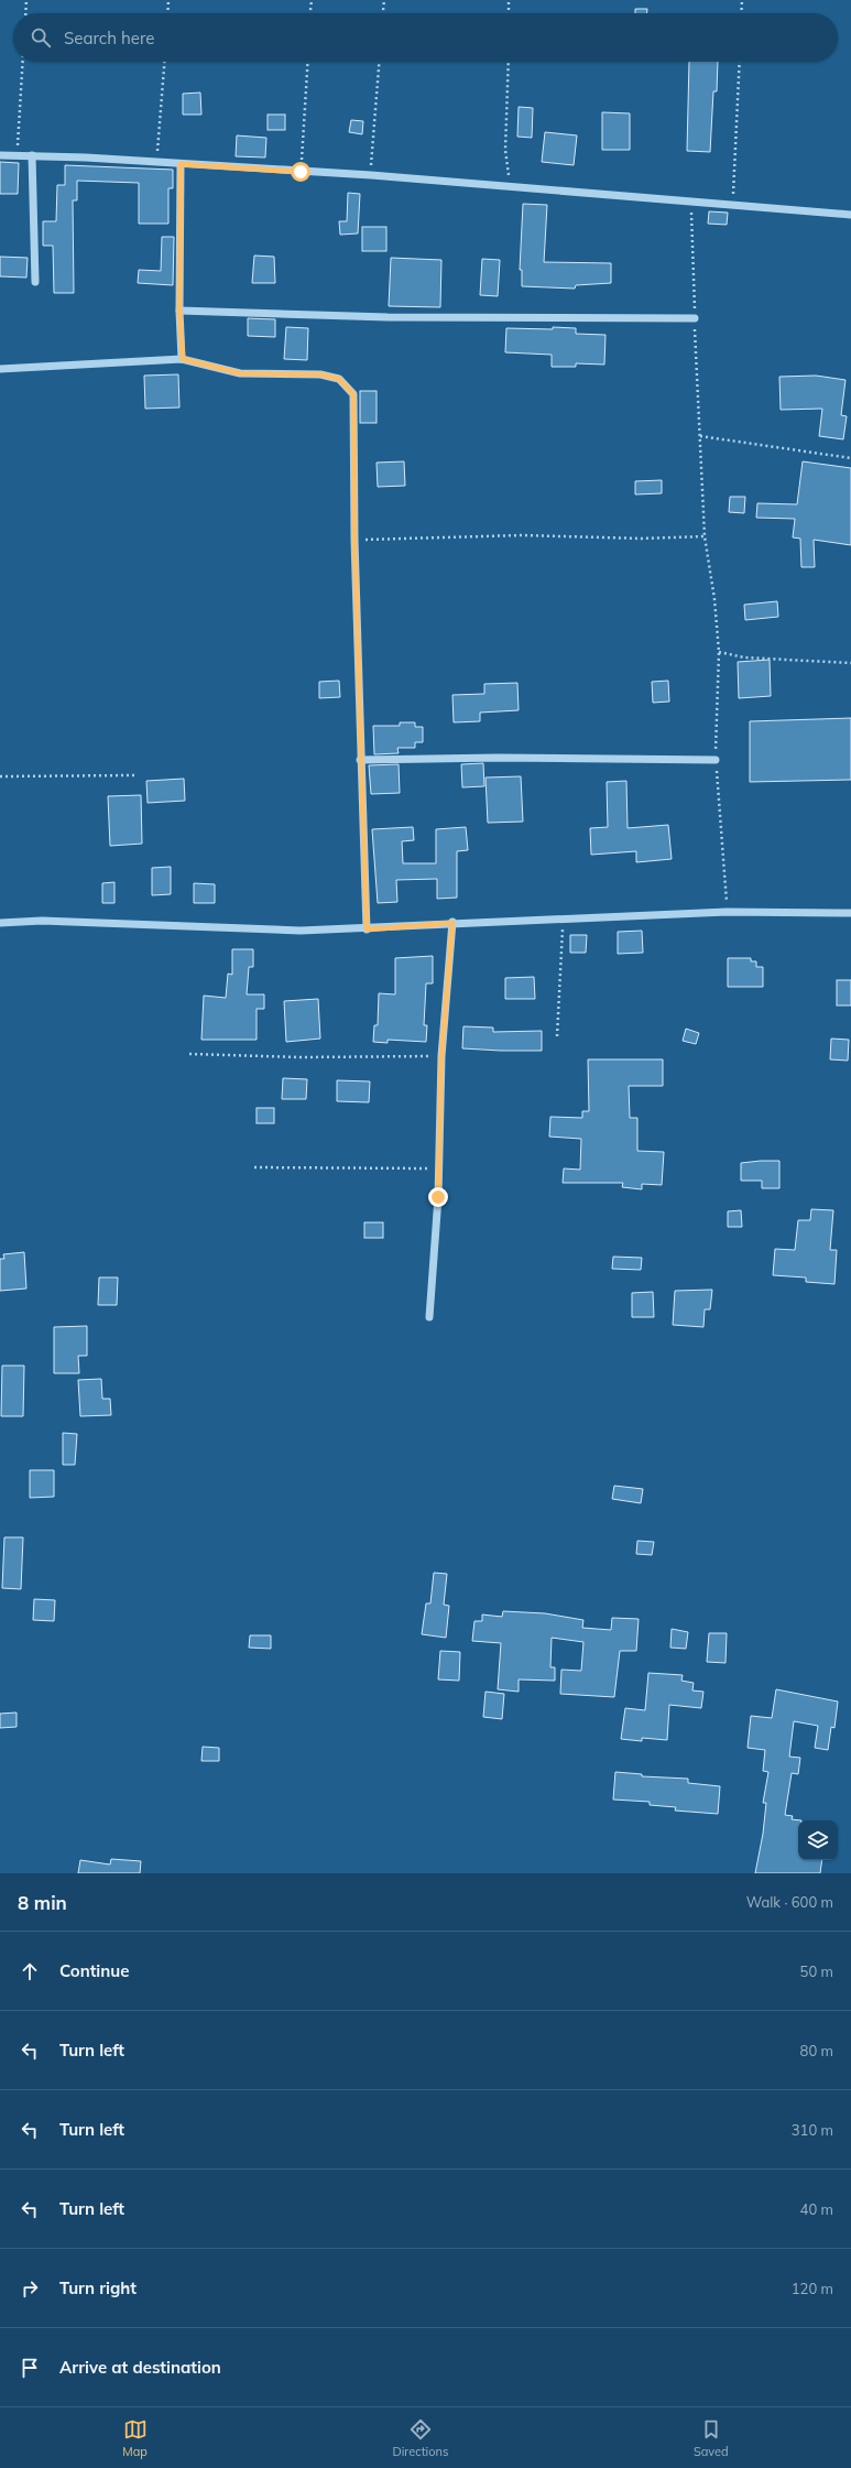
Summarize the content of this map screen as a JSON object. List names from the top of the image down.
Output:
{
  "page": {
    "search": "Search here",
    "heading": ["8 min", "Walk · 600 m"],
    "list": [
      ["Continue", "50 m"],
      ["Turn left", "80 m"],
      ["Turn left", "310 m"],
      ["Turn left", "40 m"],
      ["Turn right", "120 m"],
      "Arrive at destination"
    ],
    "nav": ["Map", "Directions", "Saved"]
  }
}
